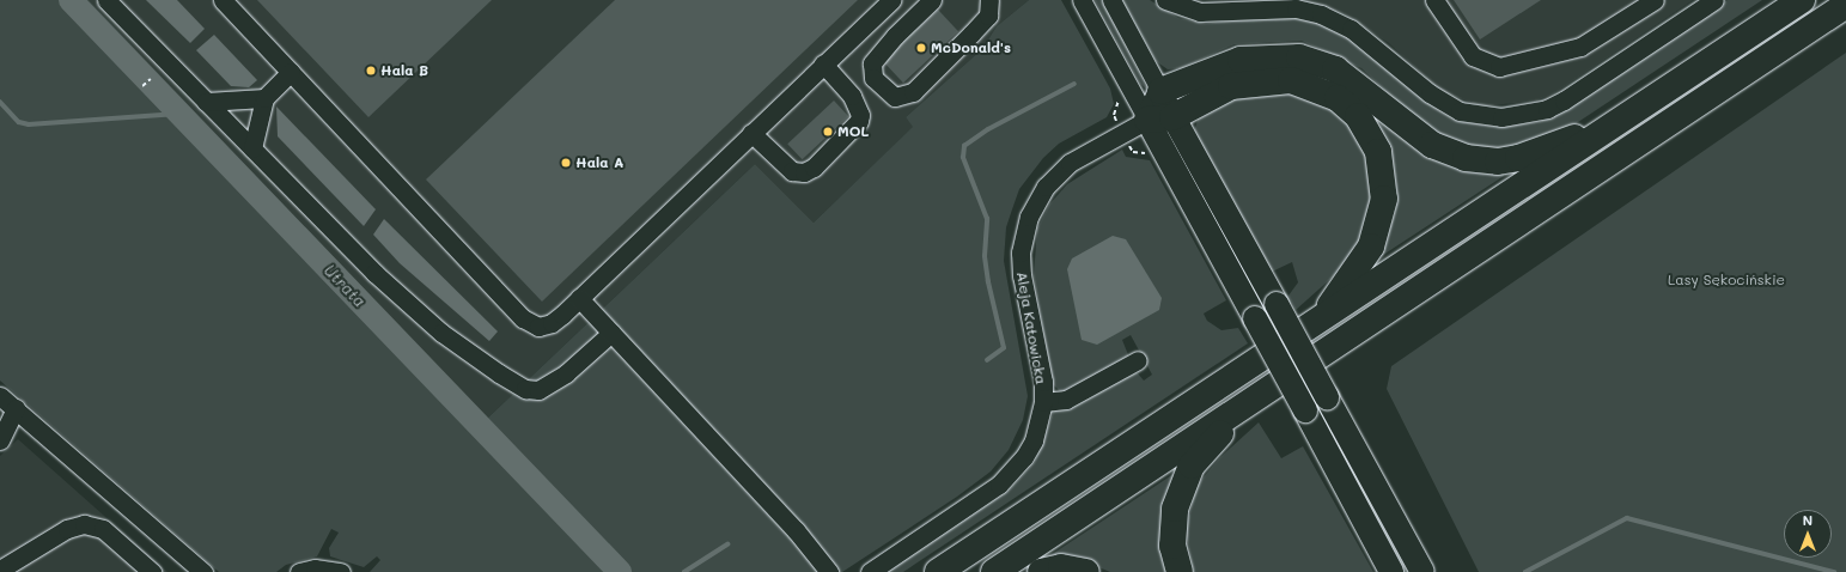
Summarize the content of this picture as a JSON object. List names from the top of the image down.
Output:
{
  "streets": {
    "street": ["Aleja Katowicka"]
  },
  "water": ["Utrata"],
  "parks": ["Lasy Sękocińskie"],
  "places": [
    "McDonald's",
    "Hala B",
    "MOL",
    "Hala A"
  ],
  "north": "top"
}
